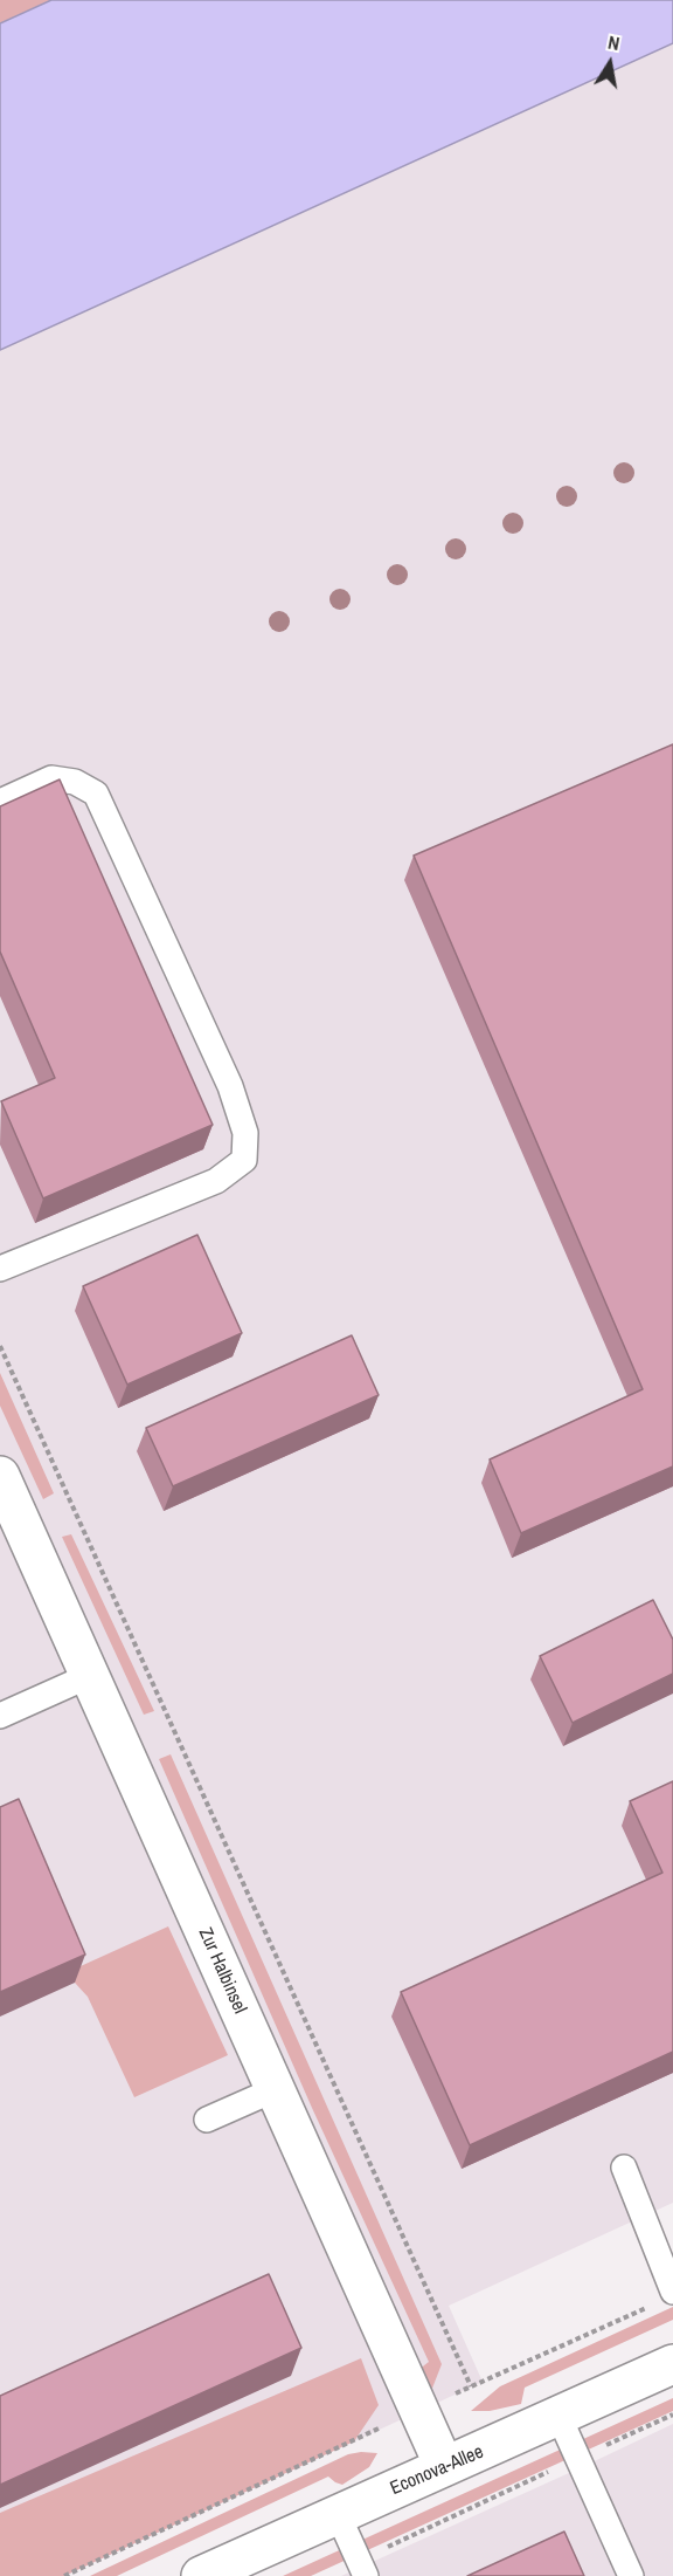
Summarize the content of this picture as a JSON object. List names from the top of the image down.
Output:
{
  "streets": {
    "street": ["Zur Halbinsel", "Econova-Allee"]
  },
  "crossings": [
    ["Zur Halbinsel", "Econova-Allee"]
  ],
  "north": "top"
}
